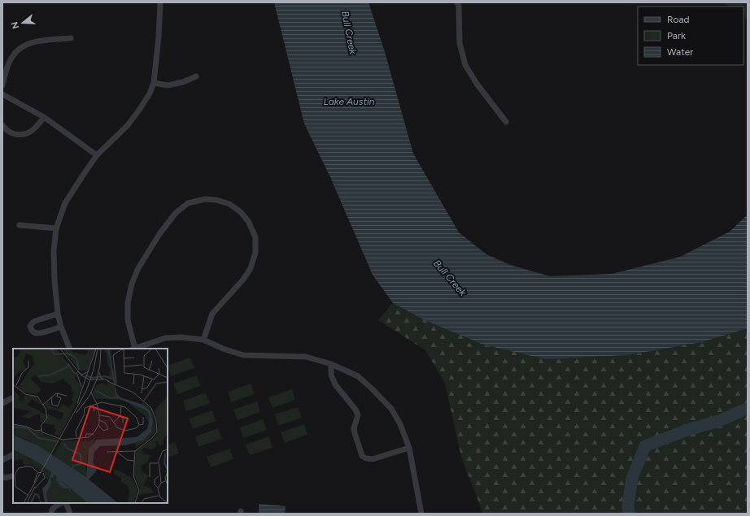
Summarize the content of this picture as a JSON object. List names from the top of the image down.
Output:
{
  "water": ["Bull Creek", "Lake Austin"],
  "legend": ["Road", "Park", "Water"],
  "north": "left"
}
